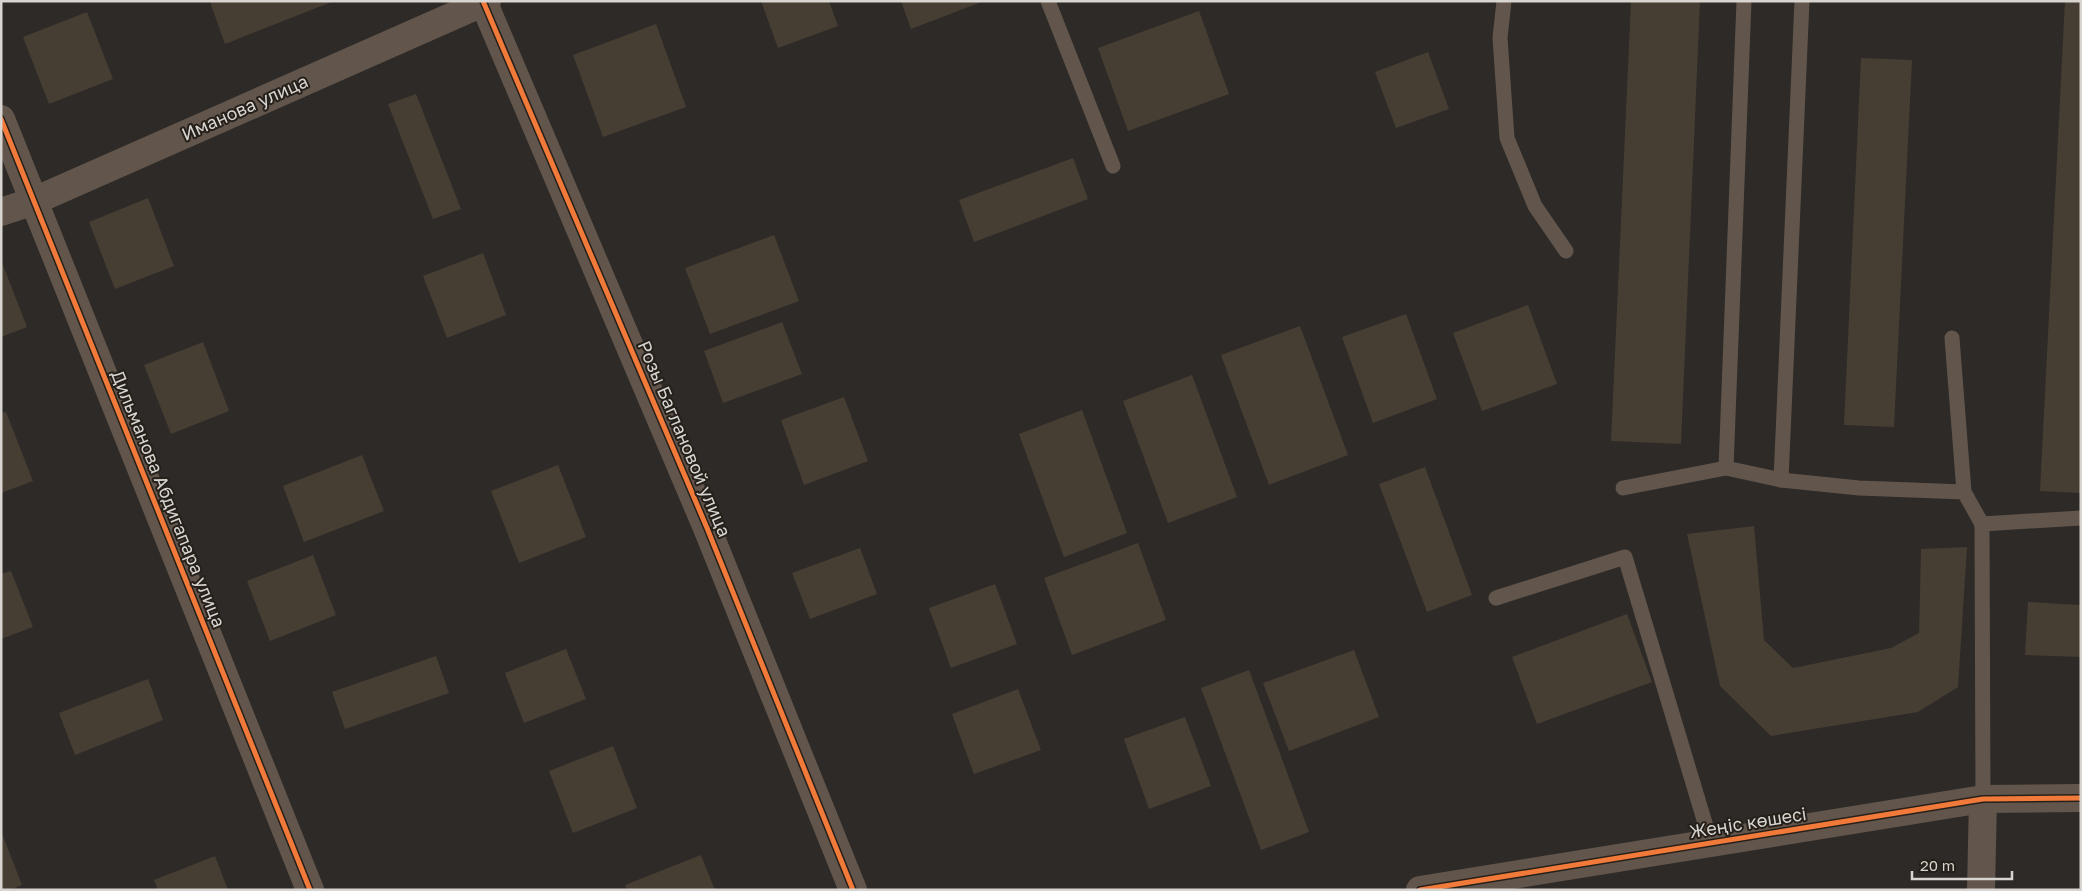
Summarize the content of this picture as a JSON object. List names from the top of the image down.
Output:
{
  "streets": {
    "street": [
      "Иманова улица",
      "Розы Баглановой улица",
      "Дильманова Абдигапара улица",
      "Жеңіс көшесі"
    ]
  },
  "crossings": [
    ["Иманова улица", "Розы Баглановой улица"],
    ["Иманова улица", "Дильманова Абдигапара улица"]
  ],
  "scale_bar": "20 m"
}
